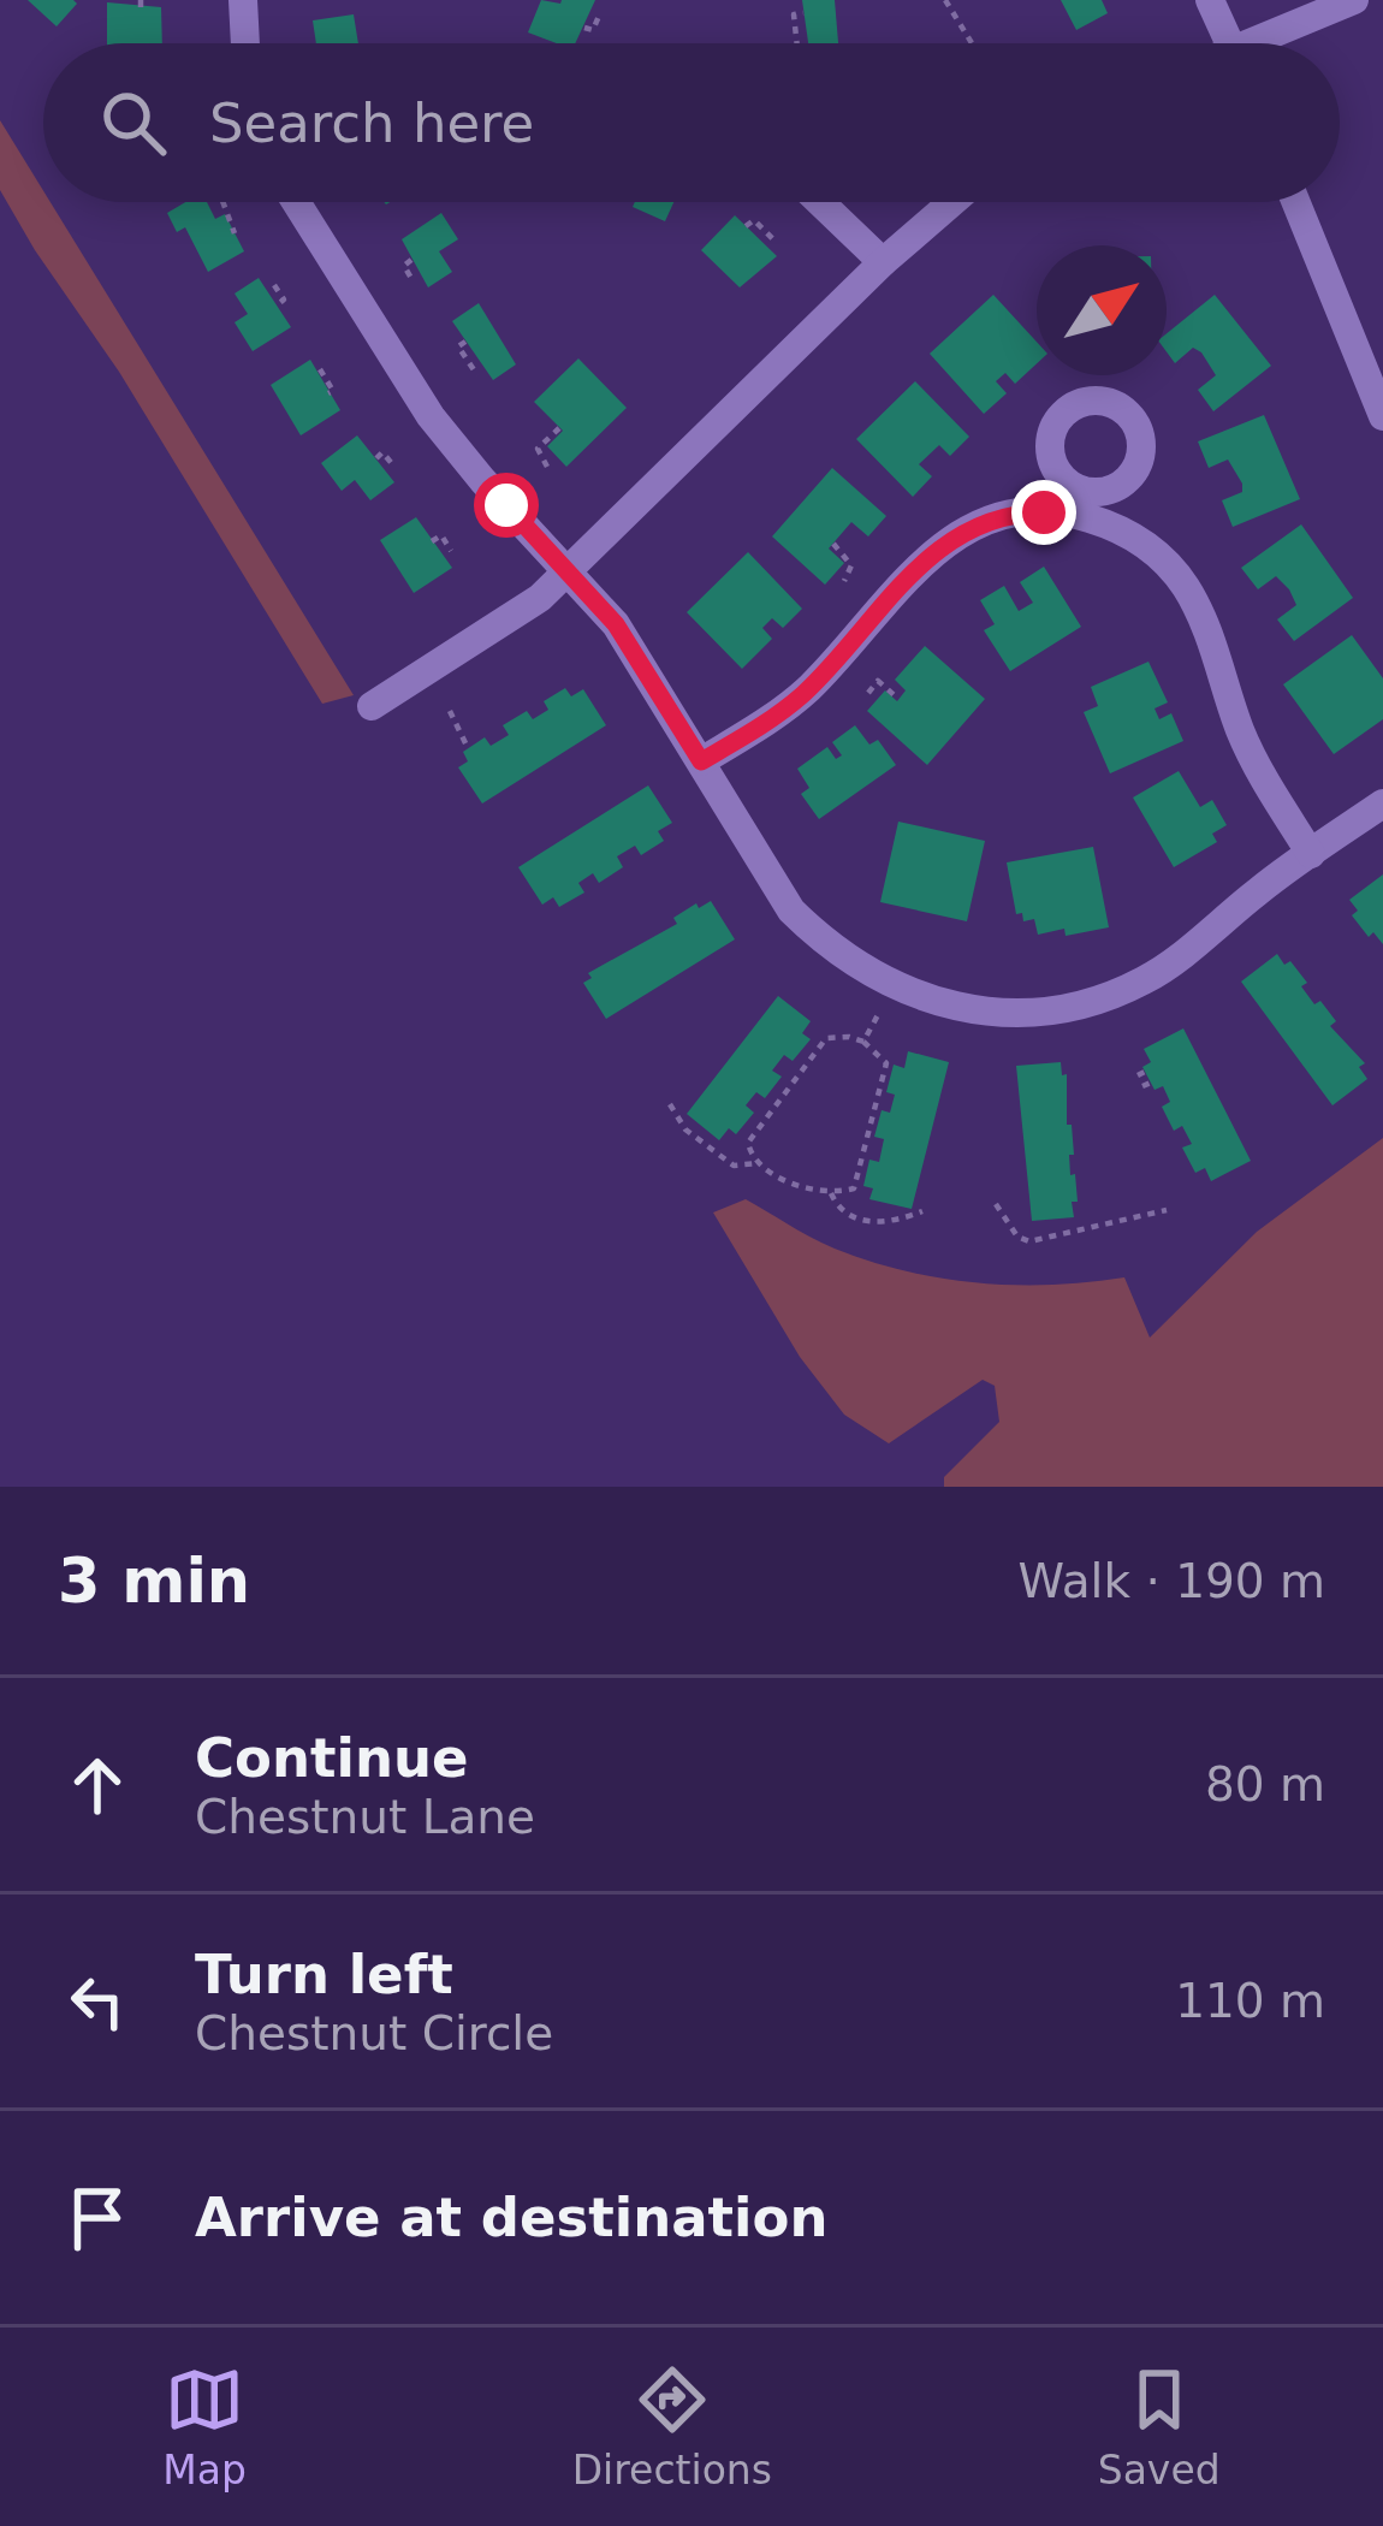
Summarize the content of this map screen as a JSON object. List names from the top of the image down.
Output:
{
  "north": "top right",
  "page": {
    "search": "Search here",
    "heading": ["3 min", "Walk · 190 m"],
    "list": [
      ["Continue", "Chestnut Lane", "80 m"],
      ["Turn left", "Chestnut Circle", "110 m"],
      "Arrive at destination"
    ],
    "nav": ["Map", "Directions", "Saved"]
  }
}
